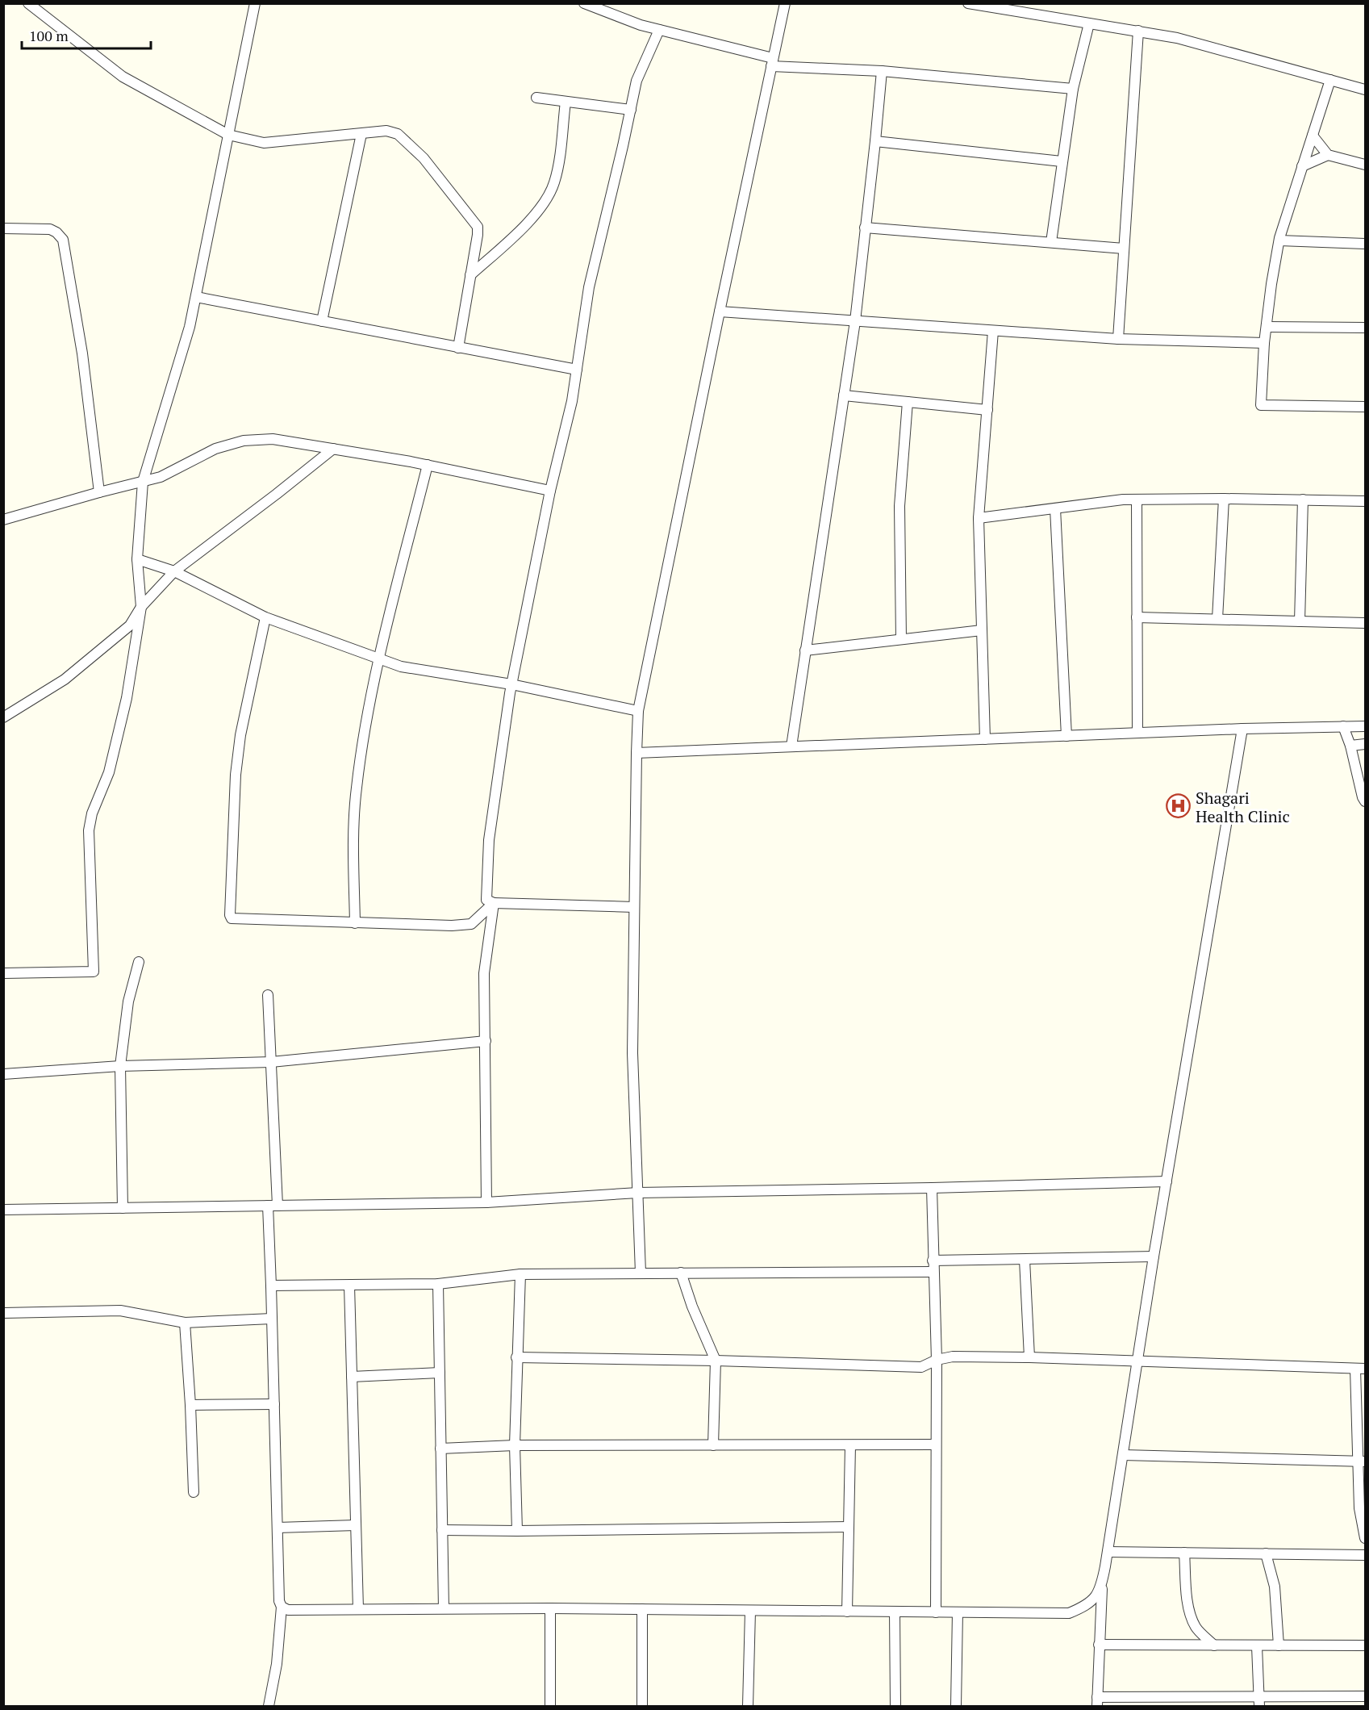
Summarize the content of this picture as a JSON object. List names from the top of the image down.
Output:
{
  "places": {
    "hospital": ["Shagari Health Clinic"]
  },
  "scale_bar": "100 m"
}
